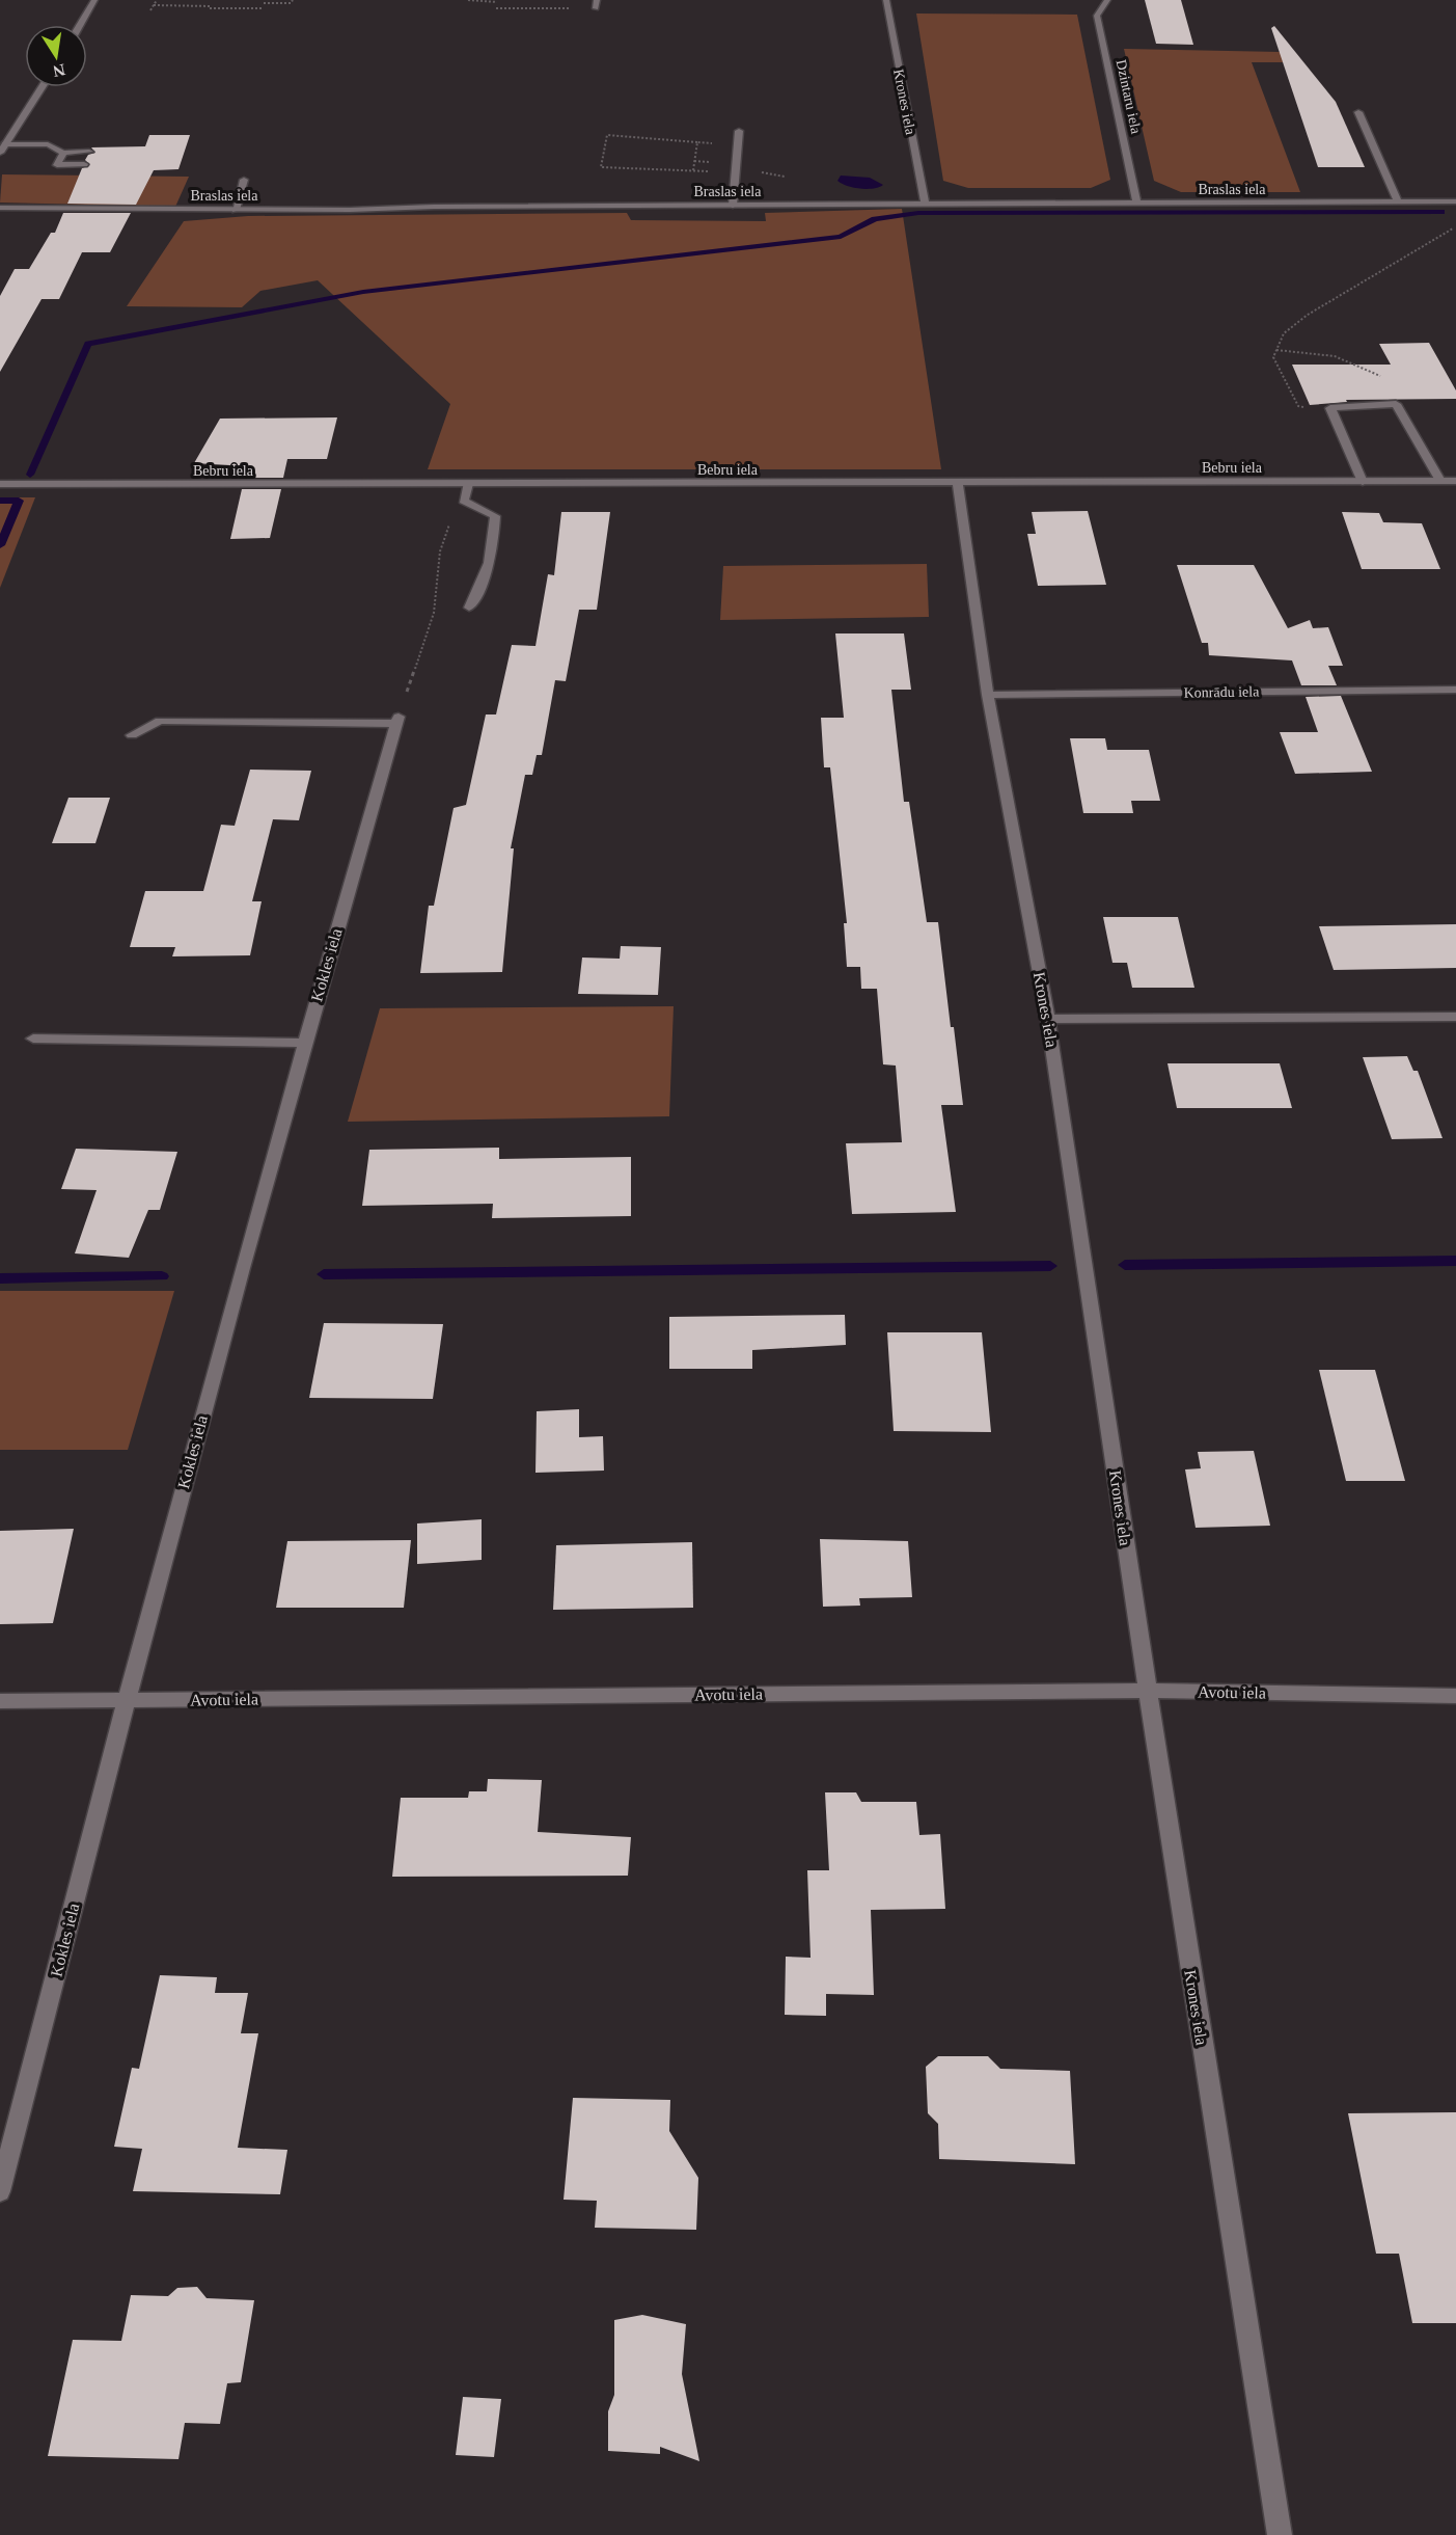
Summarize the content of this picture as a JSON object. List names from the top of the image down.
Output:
{
  "streets": {
    "street": [
      "Dzintaru iela",
      "Krones iela",
      "Braslas iela",
      "Bebru iela",
      "Konrādu iela",
      "Kokles iela",
      "Avotu iela"
    ]
  },
  "crossings": [
    ["Dzintaru iela", "Braslas iela"],
    ["Krones iela", "Braslas iela"],
    ["Krones iela", "Bebru iela"],
    ["Krones iela", "Konrādu iela"],
    ["Krones iela", "Avotu iela"],
    ["Kokles iela", "Avotu iela"]
  ],
  "north": "bottom"
}
